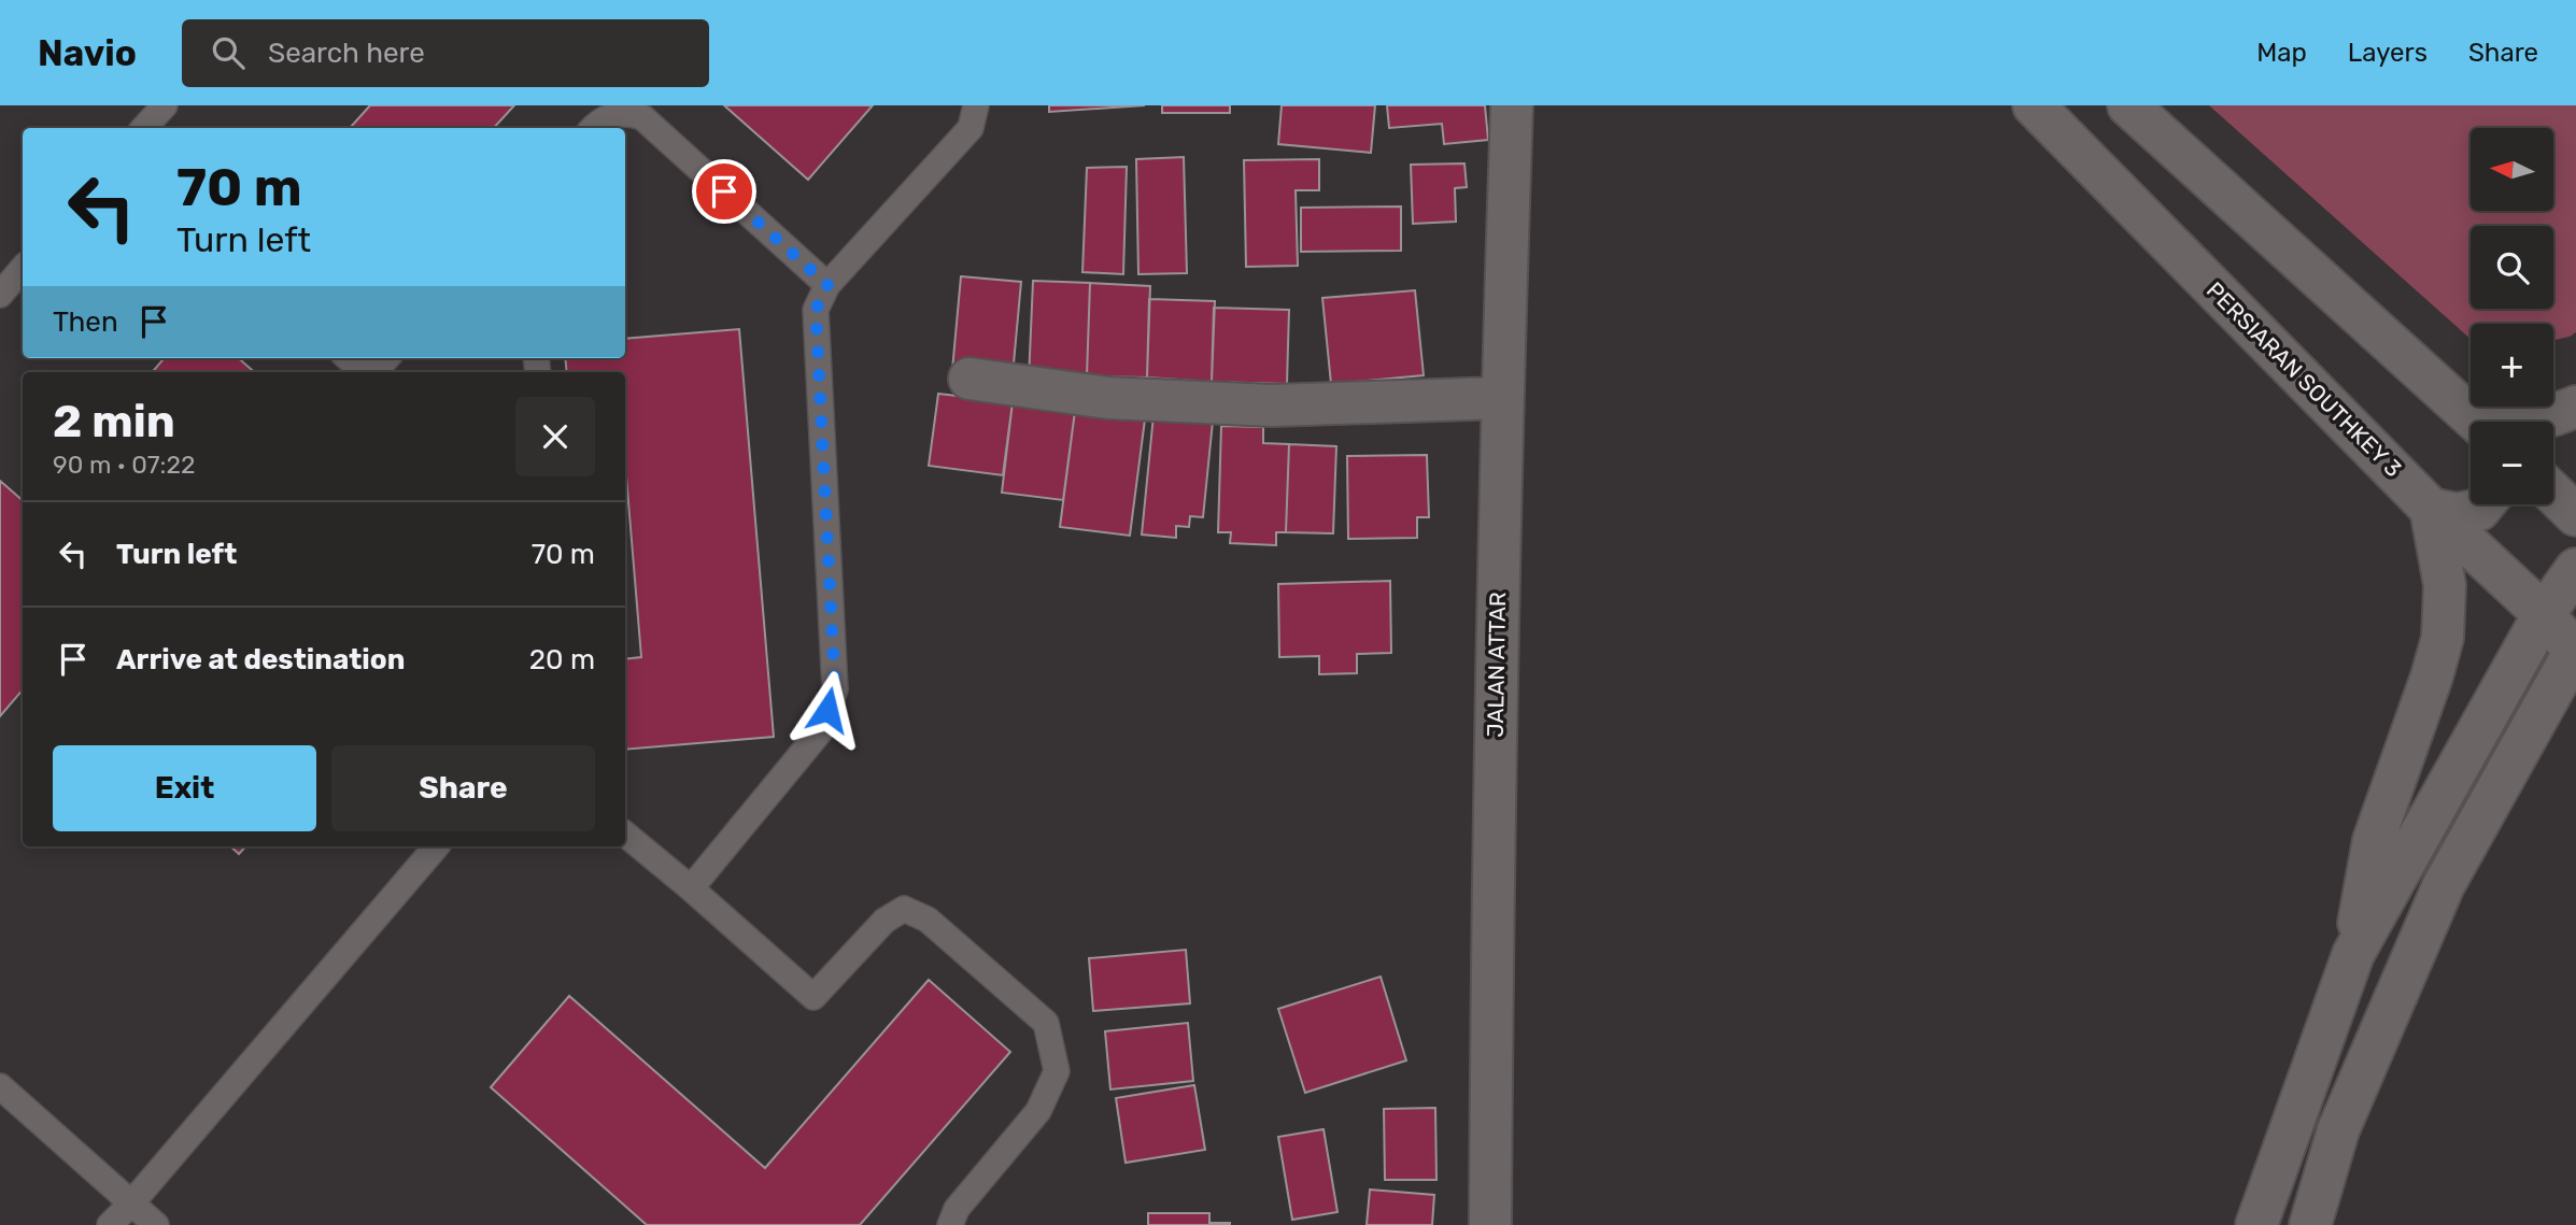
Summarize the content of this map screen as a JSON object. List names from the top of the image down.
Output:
{
  "streets": {
    "street": ["PERSIARAN SOUTHKEY 3", "JALAN ATTAR"]
  },
  "north": "left",
  "page": {
    "header": "Navio",
    "search": "Search here",
    "nav": ["Map", "Layers", "Share"],
    "map_buttons": ["+", "−"],
    "turn": ["70 m", "Turn left"],
    "then": "Then",
    "heading": ["2 min", "90 m · 07:22"],
    "list": [
      {
        "name": "Turn left",
        "value": "70 m"
      },
      {
        "name": "Arrive at destination",
        "value": "20 m"
      }
    ],
    "buttons": ["Exit", "Share"]
  }
}
